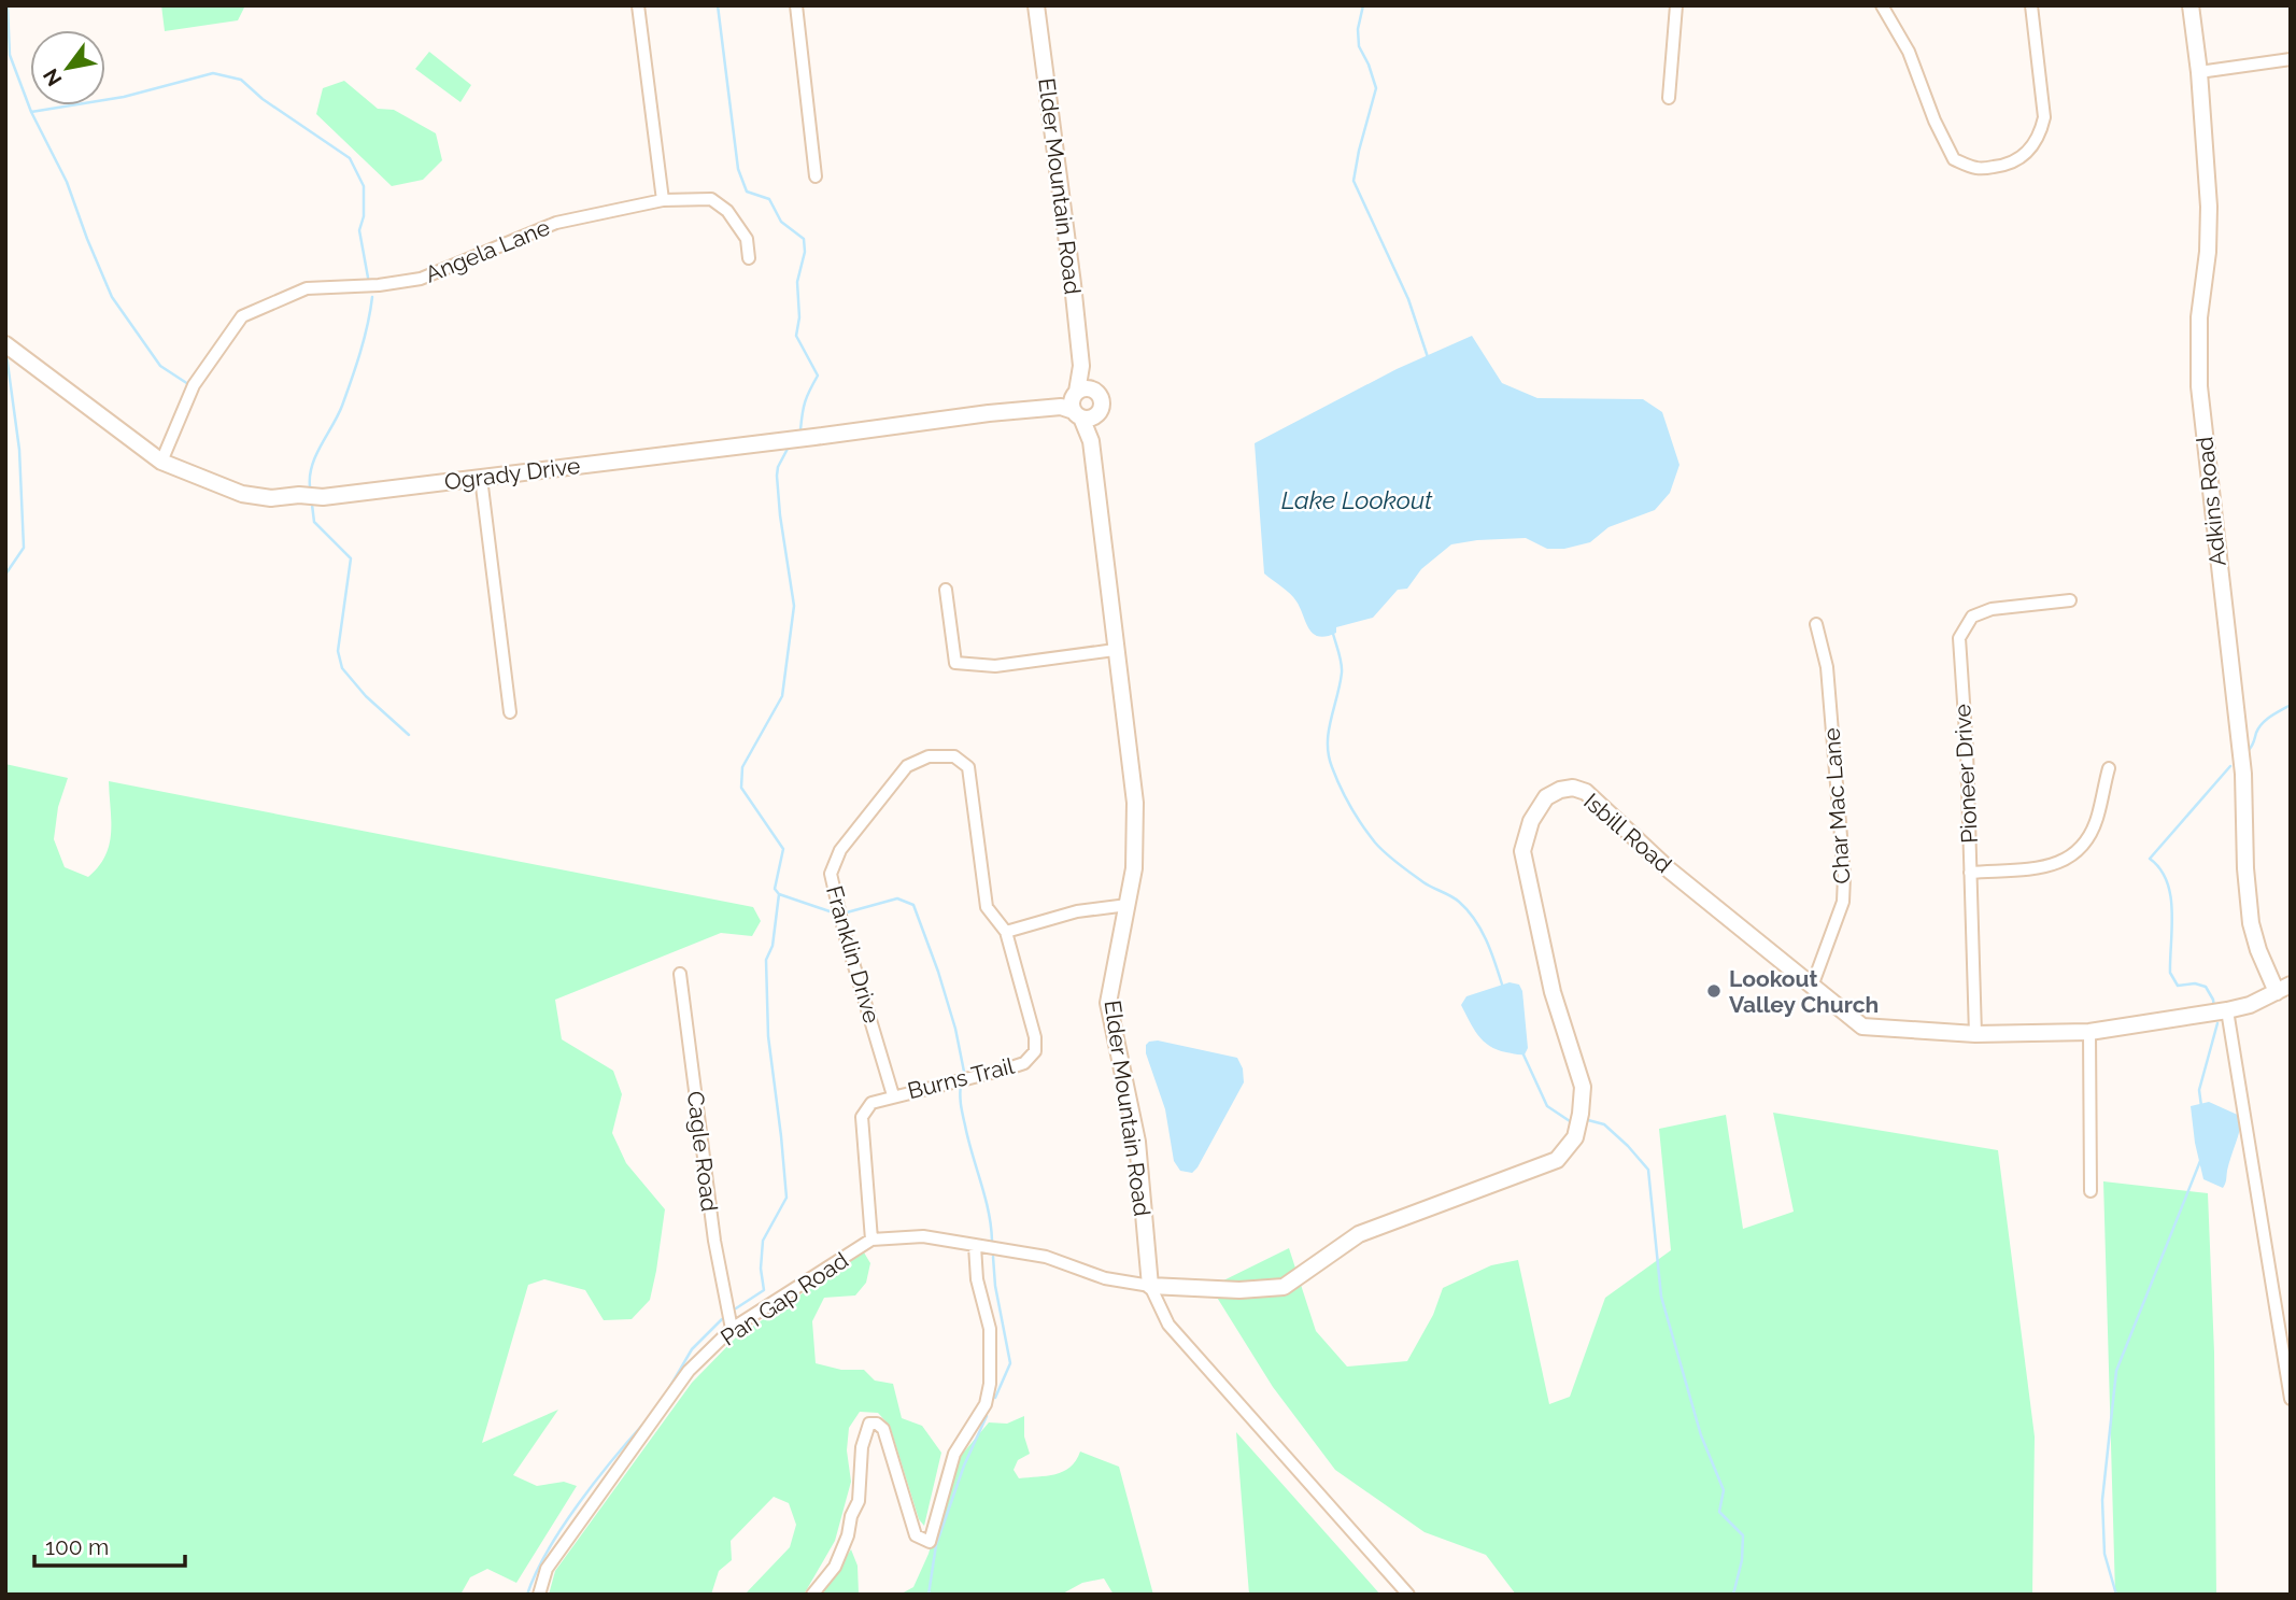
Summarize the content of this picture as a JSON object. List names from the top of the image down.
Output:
{
  "streets": {
    "street": [
      "Elder Mountain Road",
      "Angela Lane",
      "Ogrady Drive",
      "Adkins Road",
      "Pioneer Drive",
      "Char Mac Lane",
      "Isbill Road",
      "Franklin Drive",
      "Burns Trail",
      "Cagle Road",
      "Pan Gap Road"
    ]
  },
  "crossings": [
    ["Elder Mountain Road", "Ogrady Drive"],
    ["Elder Mountain Road", "Isbill Road"],
    ["Elder Mountain Road", "Pan Gap Road"],
    ["Angela Lane", "Ogrady Drive"],
    ["Adkins Road", "Isbill Road"],
    ["Pioneer Drive", "Isbill Road"],
    ["Char Mac Lane", "Isbill Road"],
    ["Isbill Road", "Pan Gap Road"],
    ["Franklin Drive", "Burns Trail"],
    ["Cagle Road", "Pan Gap Road"]
  ],
  "water": ["Lake Lookout"],
  "places": ["Lookout Valley Church"],
  "scale_bar": "100 m",
  "north": "bottom left"
}
